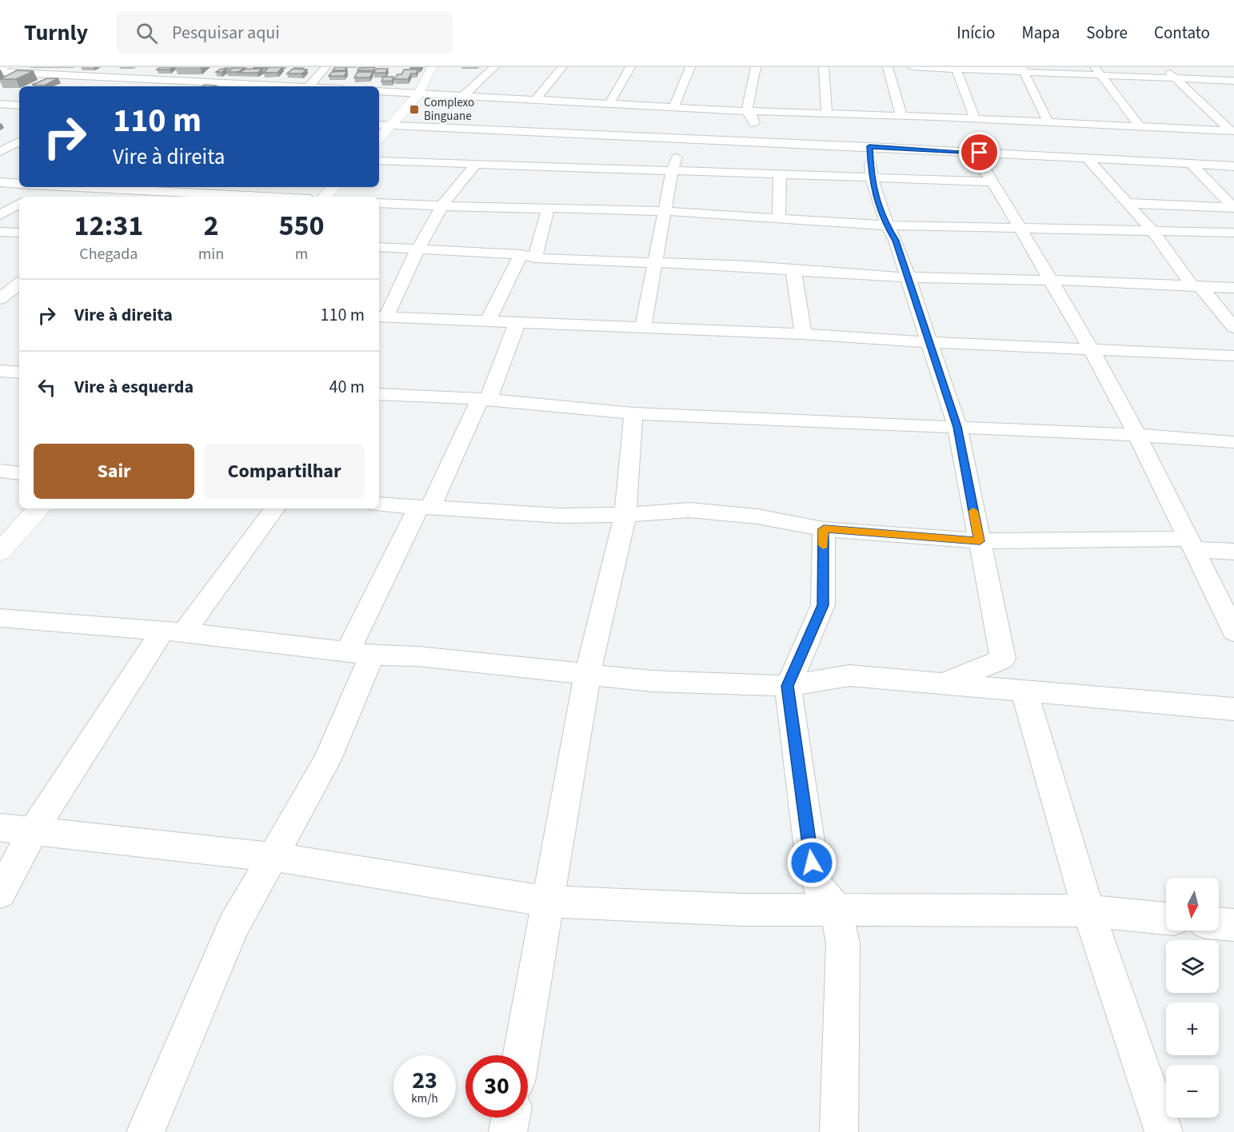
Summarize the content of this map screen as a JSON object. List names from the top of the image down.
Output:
{
  "places": {
    "transit": ["Complexo Binguane"]
  },
  "north": "bottom",
  "page": {
    "header": "Turnly",
    "search": "Pesquisar aqui",
    "nav": [
      "Início",
      "Mapa",
      "Sobre",
      "Contato"
    ],
    "turn": ["110 m", "Vire à direita"],
    "eta": [
      "12:31",
      "Chegada",
      "2",
      "min",
      "550",
      "m"
    ],
    "list": [
      {
        "name": "Vire à direita",
        "value": "110 m"
      },
      {
        "name": "Vire à esquerda",
        "value": "40 m"
      }
    ],
    "buttons": ["Sair", "Compartilhar"],
    "map_buttons": ["+", "−"],
    "speed": "23 km/h",
    "limit": "30"
  }
}
